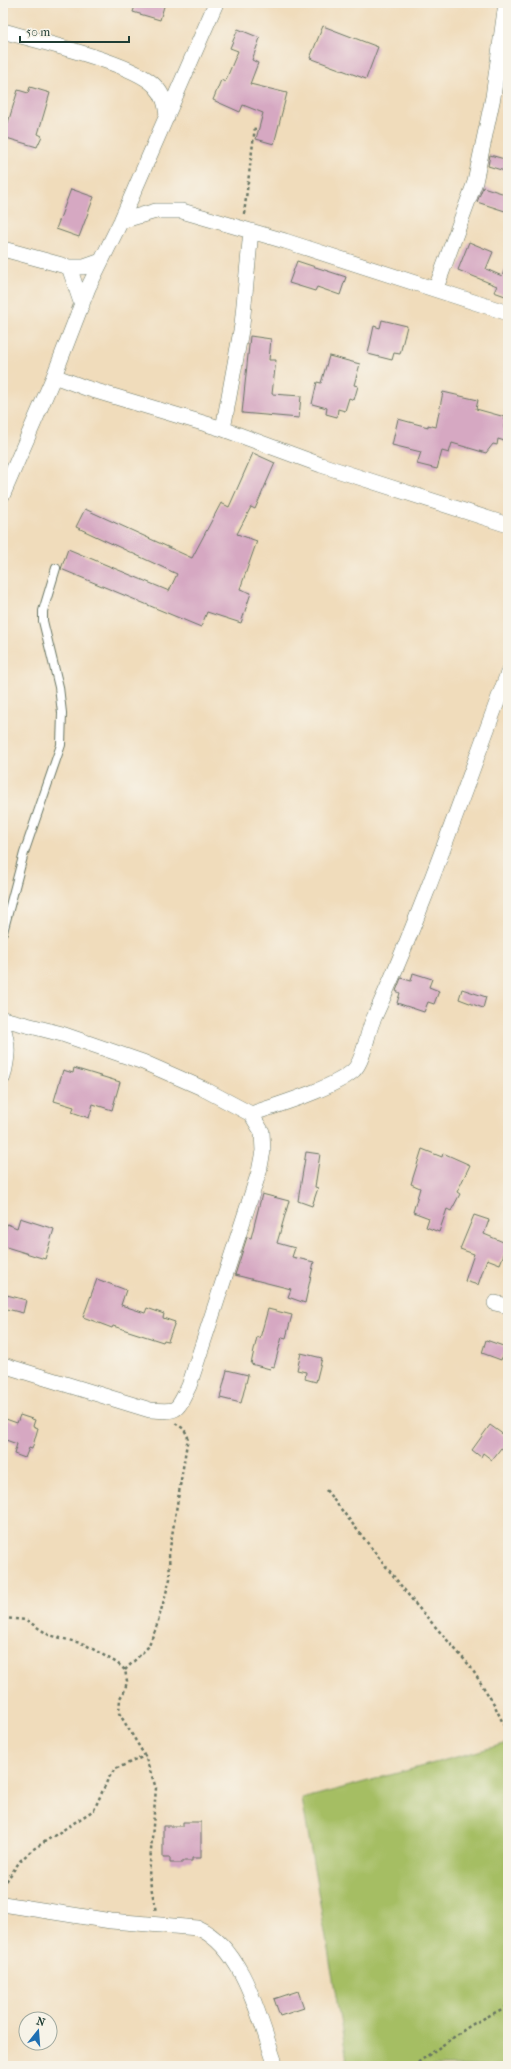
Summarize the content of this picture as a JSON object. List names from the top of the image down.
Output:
{
  "scale_bar": "50 m",
  "north": "top"
}
